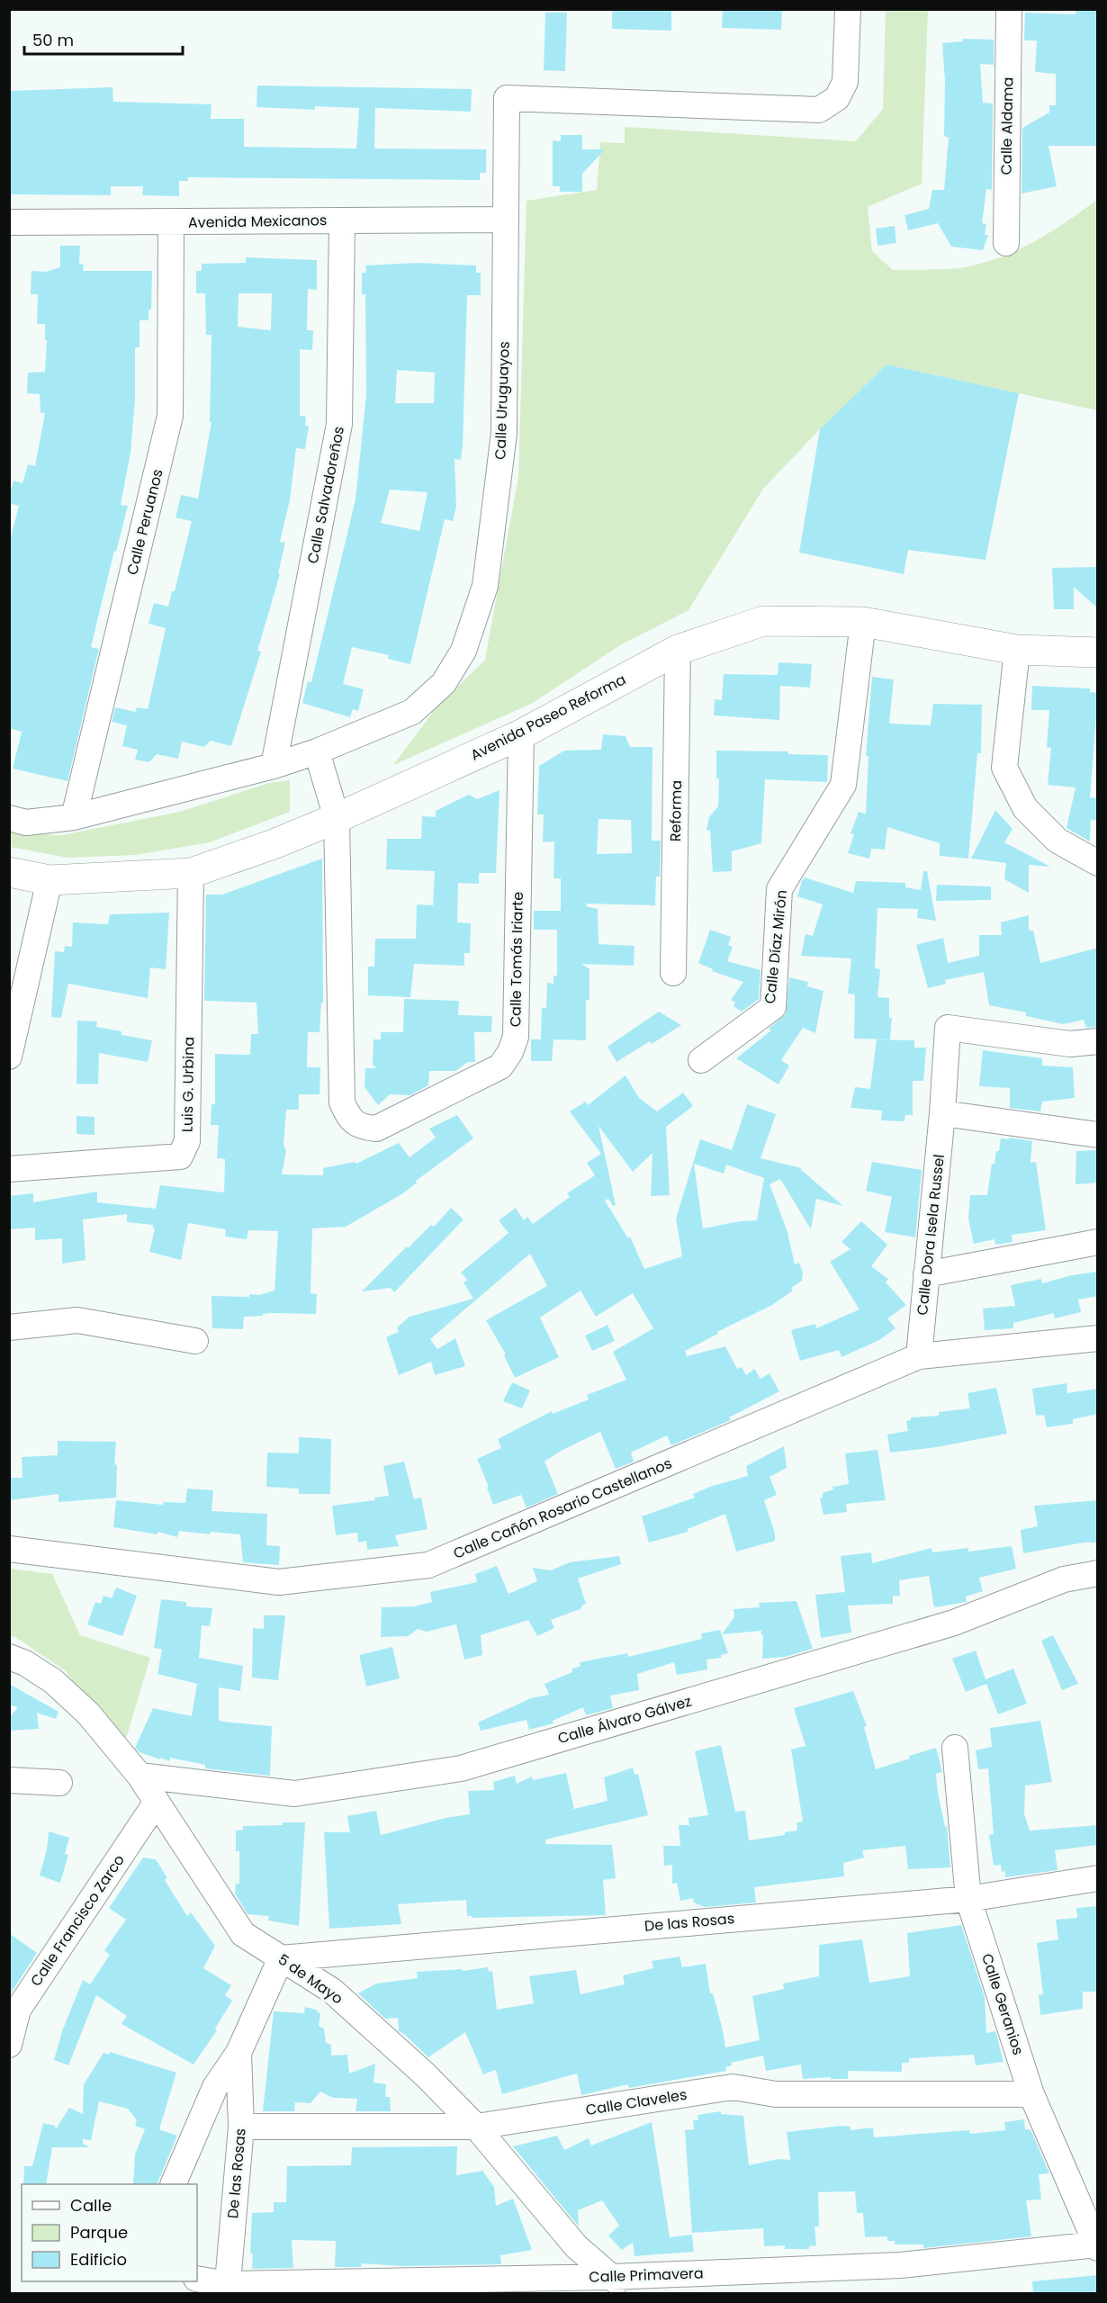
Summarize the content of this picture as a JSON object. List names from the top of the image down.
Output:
{
  "streets": {
    "main road": ["Avenida Paseo Reforma"],
    "street": [
      "Calle Aldama",
      "Avenida Mexicanos",
      "Calle Uruguayos",
      "Calle Salvadoreños",
      "Calle Peruanos",
      "Reforma",
      "Calle Díaz Mirón",
      "Calle Tomás Iriarte",
      "Luis G. Urbina",
      "Calle Dora Isela Russel",
      "Calle Cañón Rosario Castellanos",
      "Calle Álvaro Gálvez",
      "Calle Francisco Zarco",
      "De las Rosas",
      "5 de Mayo",
      "Calle Geranios",
      "Calle Claveles",
      "Calle Primavera"
    ]
  },
  "crossings": [
    ["Avenida Mexicanos", "Calle Uruguayos"],
    ["Avenida Mexicanos", "Calle Salvadoreños"],
    ["Avenida Mexicanos", "Calle Peruanos"],
    ["Calle Uruguayos", "Calle Tomás Iriarte"],
    ["Avenida Paseo Reforma", "Reforma"],
    ["Avenida Paseo Reforma", "Calle Díaz Mirón"],
    ["Avenida Paseo Reforma", "Calle Tomás Iriarte"],
    ["Avenida Paseo Reforma", "Luis G. Urbina"],
    ["Calle Dora Isela Russel", "Calle Cañón Rosario Castellanos"],
    ["Calle Álvaro Gálvez", "5 de Mayo"],
    ["Calle Francisco Zarco", "5 de Mayo"],
    ["De las Rosas", "5 de Mayo"],
    ["De las Rosas", "Calle Geranios"],
    ["De las Rosas", "Calle Claveles"],
    ["De las Rosas", "Calle Primavera"],
    ["5 de Mayo", "Calle Claveles"],
    ["5 de Mayo", "Calle Primavera"],
    ["Calle Geranios", "Calle Claveles"],
    ["Calle Geranios", "Calle Primavera"]
  ],
  "legend": ["Calle", "Parque", "Edificio"],
  "scale_bar": "50 m"
}
